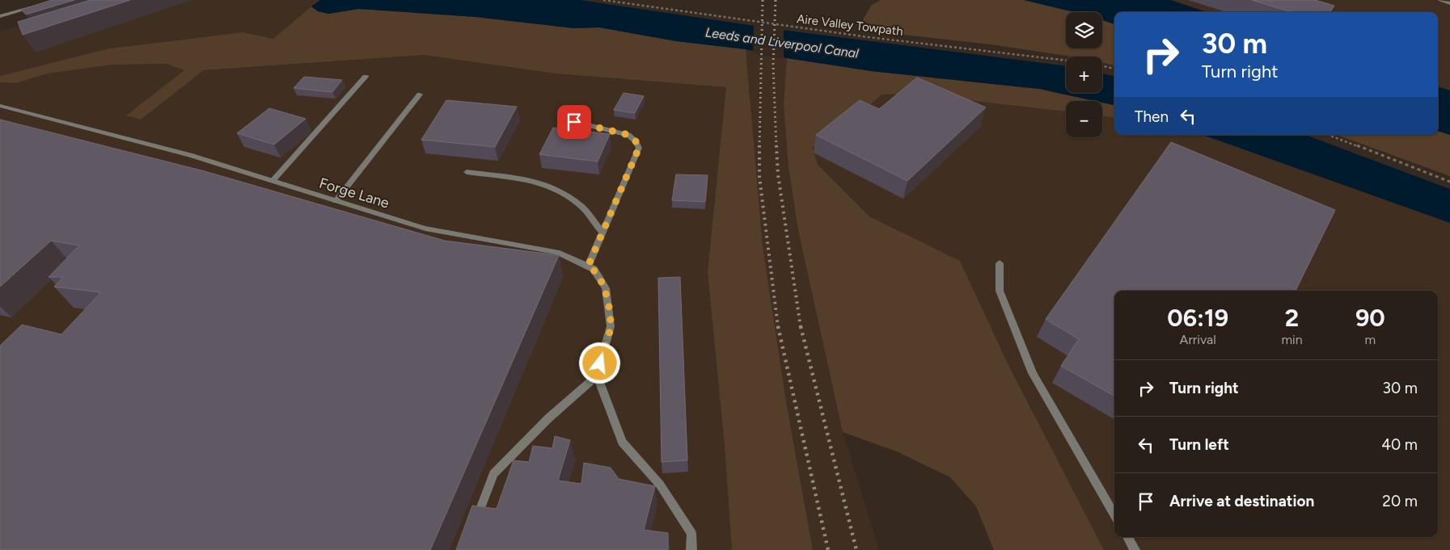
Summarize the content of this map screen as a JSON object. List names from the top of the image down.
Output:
{
  "streets": {
    "street": ["Forge Lane"],
    "path": ["Aire Valley Towpath"]
  },
  "water": ["Leeds and Liverpool Canal"],
  "page": {
    "map_buttons": ["+", "−"],
    "turn": ["30 m", "Turn right"],
    "then": "Then",
    "eta": [
      "06:19",
      "Arrival",
      "2",
      "min",
      "90",
      "m"
    ],
    "list": [
      {
        "name": "Turn right",
        "value": "30 m"
      },
      {
        "name": "Turn left",
        "value": "40 m"
      },
      {
        "name": "Arrive at destination",
        "value": "20 m"
      }
    ]
  }
}
